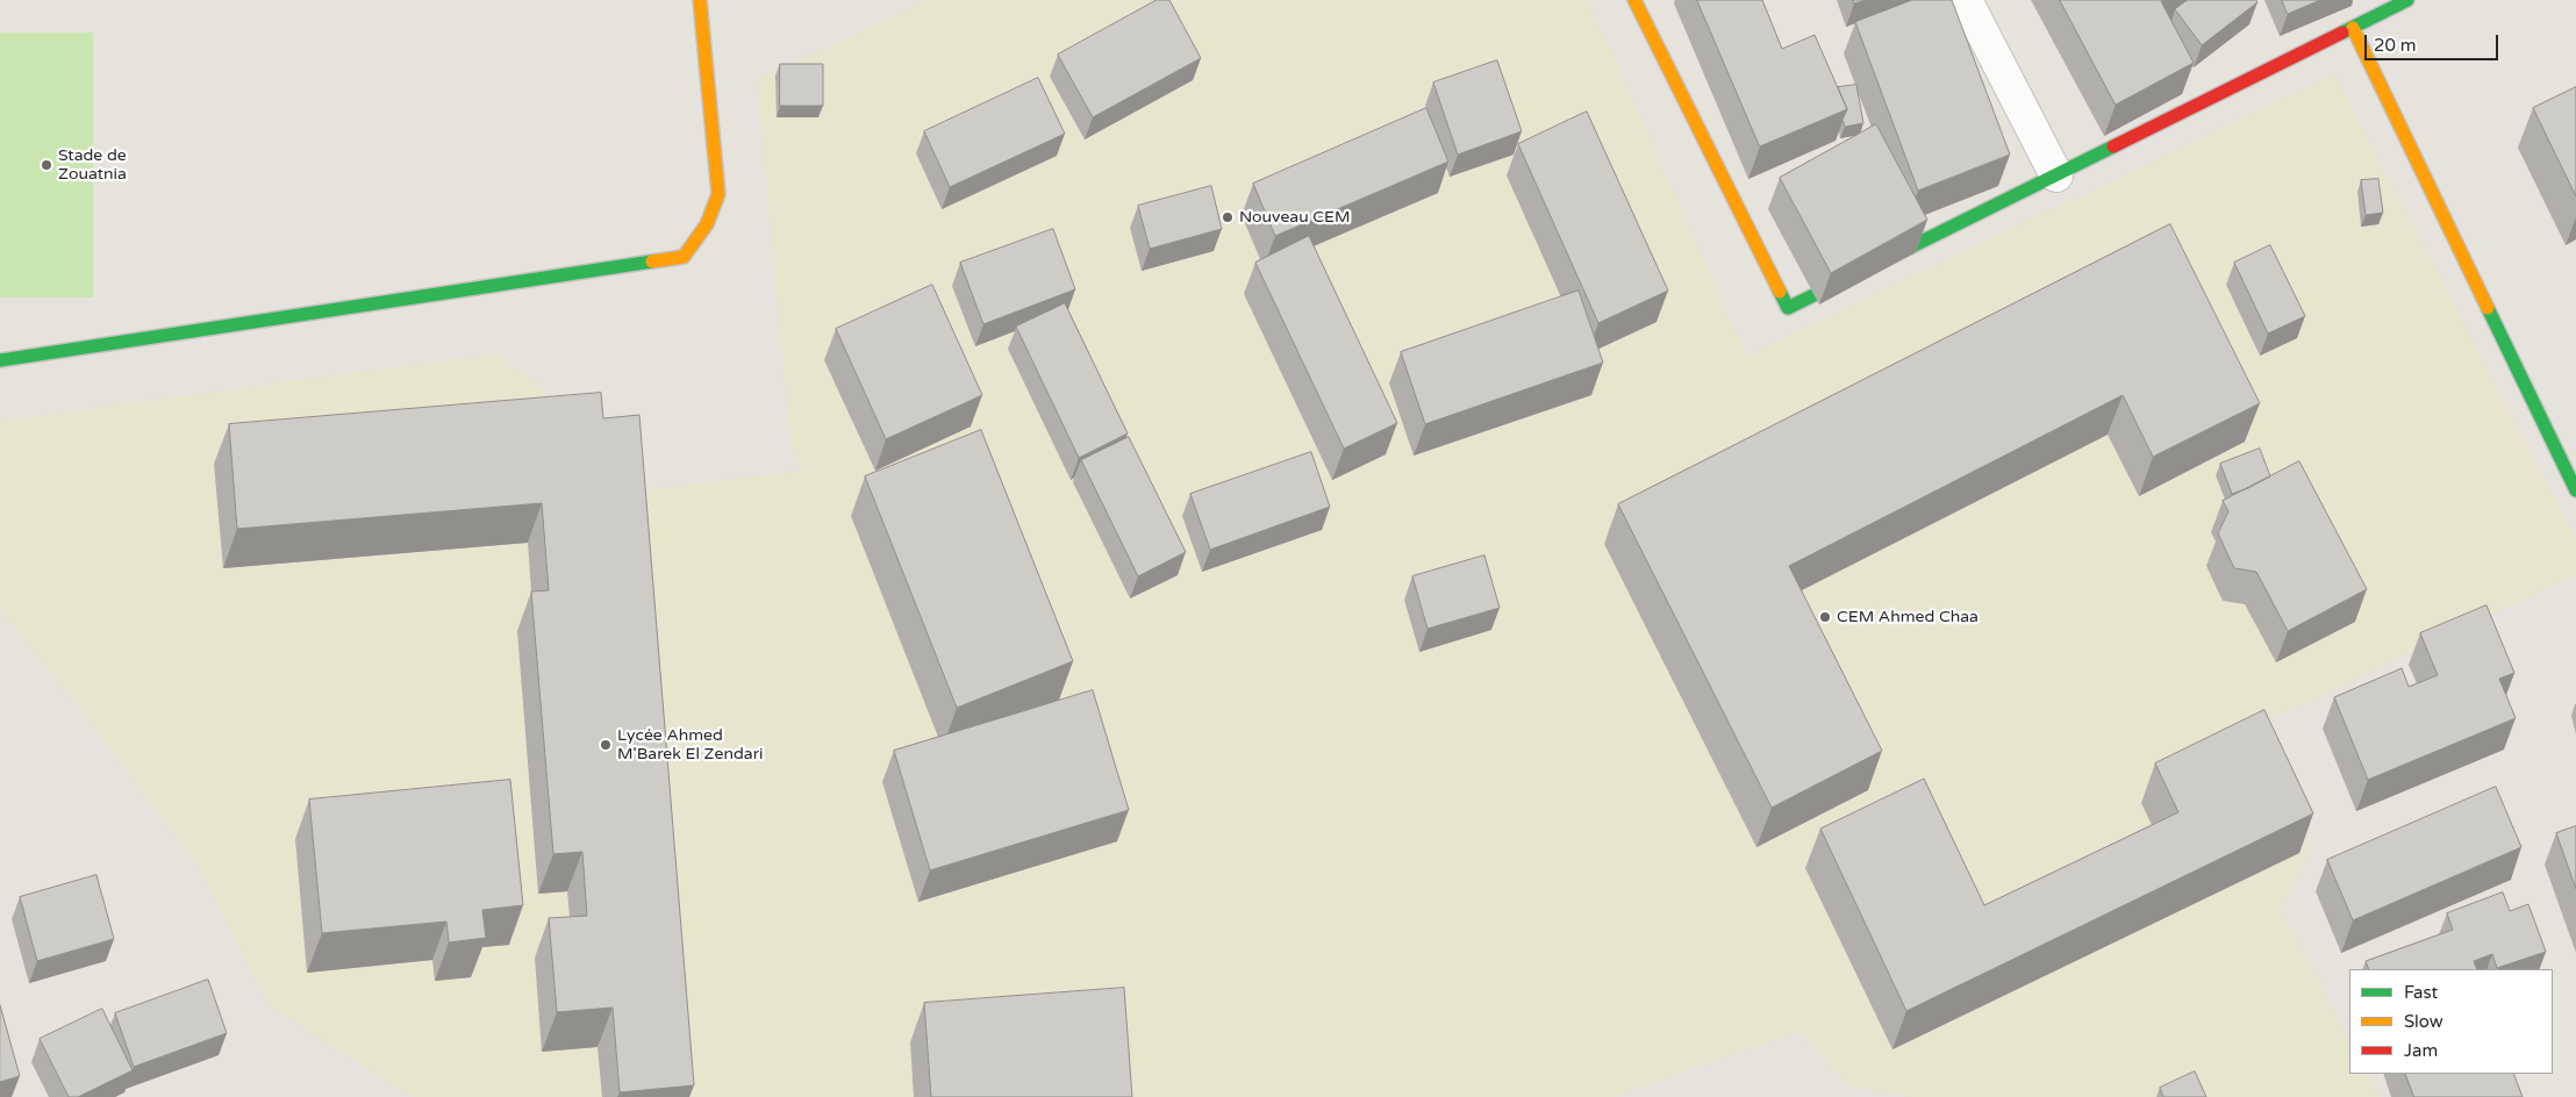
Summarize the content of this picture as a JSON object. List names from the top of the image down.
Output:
{
  "places": [
    "Stade de Zouatnia",
    "Nouveau CEM",
    "CEM Ahmed Chaa",
    "Lycée Ahmed M'Barek El Zendari"
  ],
  "legend": ["Fast", "Slow", "Jam"],
  "scale_bar": "20 m"
}
